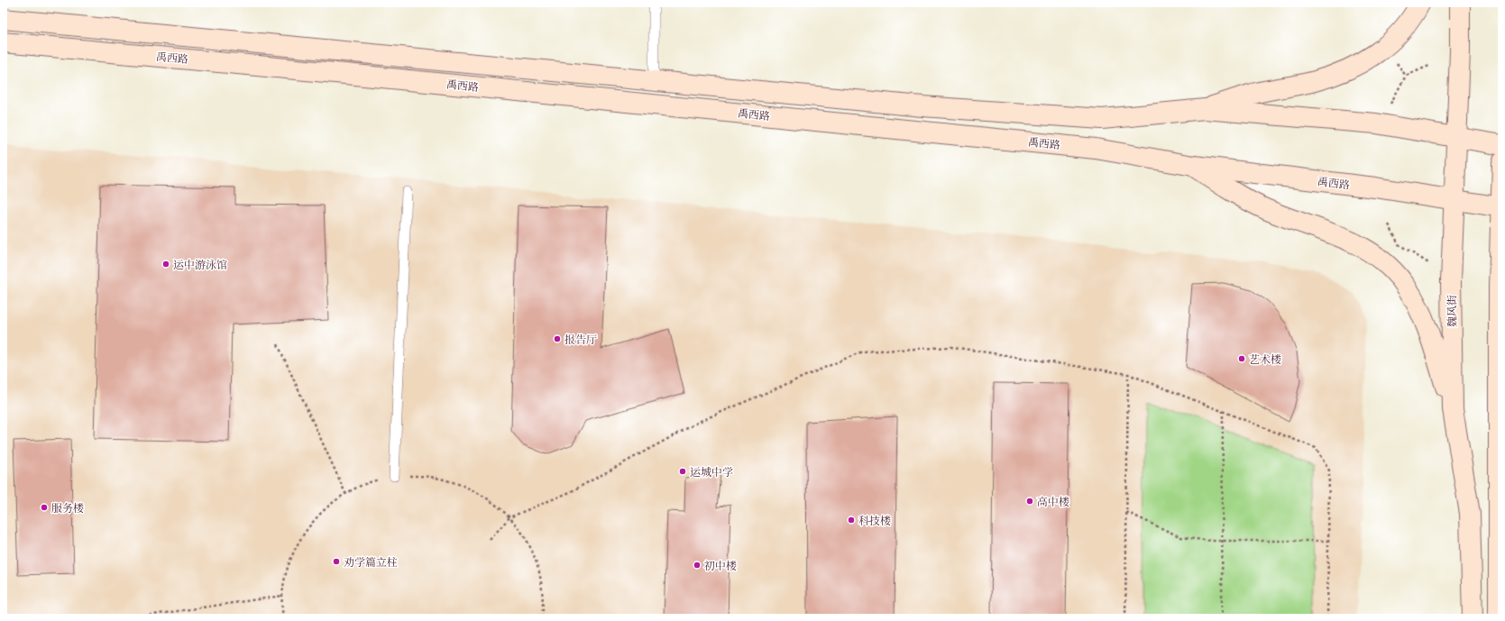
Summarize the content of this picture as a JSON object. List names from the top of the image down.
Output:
{
  "streets": {
    "main road": ["禹西路", "魏风街"]
  },
  "crossings": [
    ["禹西路", "魏风街"]
  ],
  "places": [
    "运中游泳馆",
    "报告厅",
    "艺术楼",
    "运城中学",
    "高中楼",
    "服务楼",
    "科技楼",
    "劝学篇立柱",
    "初中楼"
  ]
}
